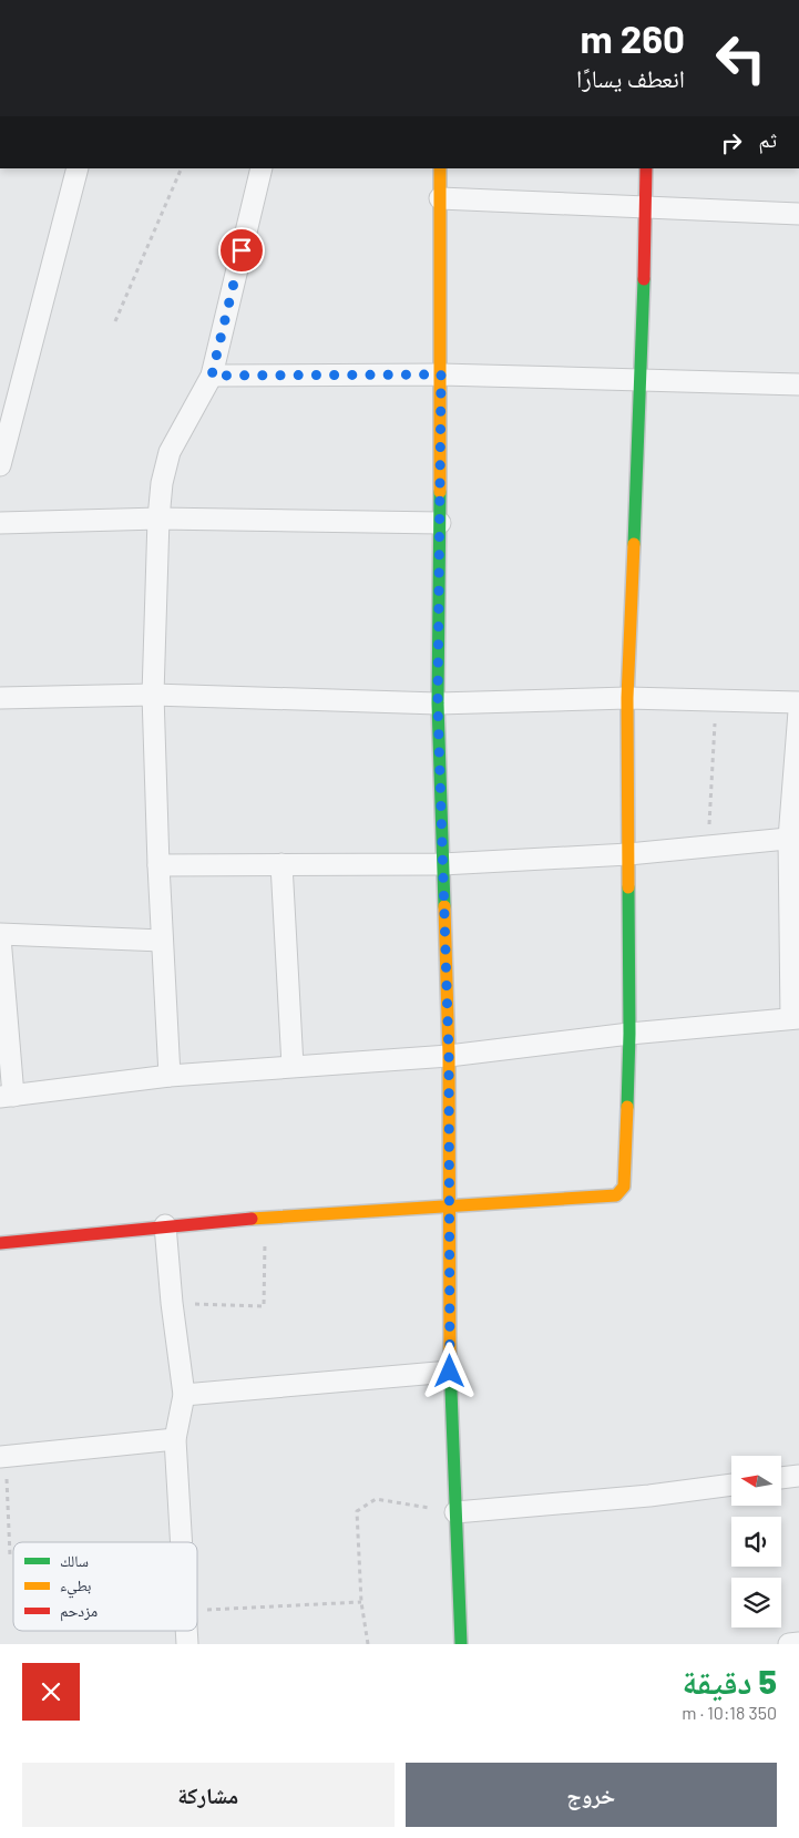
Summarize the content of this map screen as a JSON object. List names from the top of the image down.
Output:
{
  "legend": ["سالك", "بطيء", "مزدحم"],
  "north": "left",
  "page": {
    "turn": ["260 m", "انعطف يسارًا"],
    "then": "ثم",
    "heading": ["5 دقيقة", "350 m · 10:18"],
    "buttons": ["خروج", "مشاركة"]
  }
}
